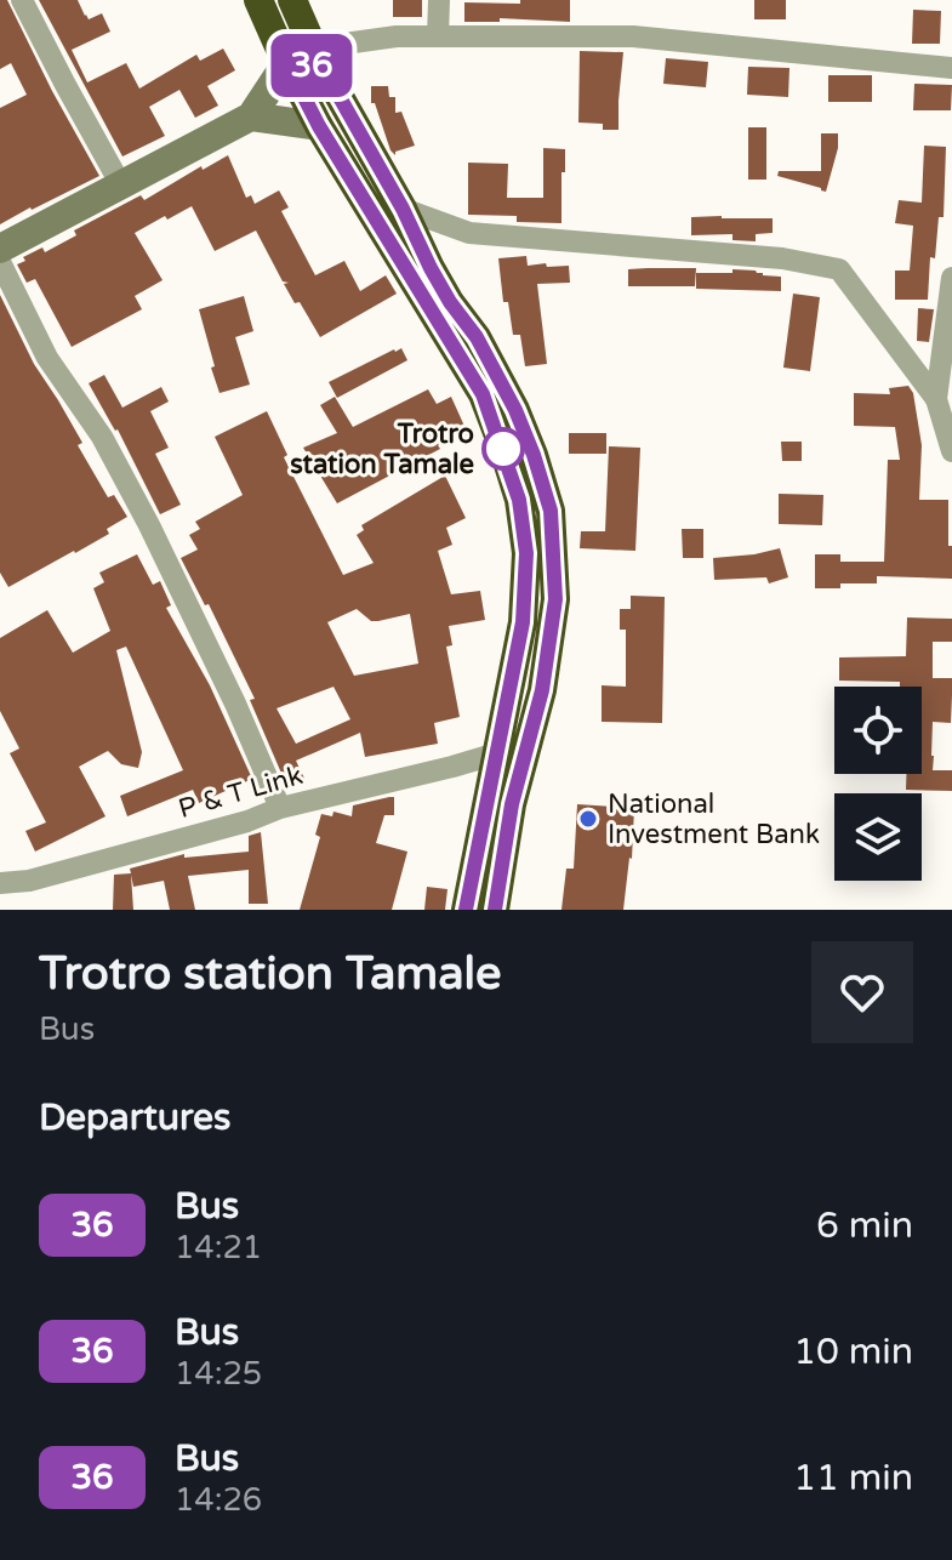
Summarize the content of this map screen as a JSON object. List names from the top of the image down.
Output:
{
  "streets": {
    "street": ["P & T Link"]
  },
  "places": ["Trotro station Tamale", "National Investment Bank"],
  "lines": ["bus line 36"],
  "page": {
    "on_map": "36",
    "heading": [
      ["Trotro station Tamale", "Bus"],
      "Departures"
    ],
    "list": [
      {
        "mark": "36",
        "name": "Bus",
        "note": "14:21",
        "value": "6 min"
      },
      {
        "mark": "36",
        "name": "Bus",
        "note": "14:25",
        "value": "10 min"
      },
      {
        "mark": "36",
        "name": "Bus",
        "note": "14:26",
        "value": "11 min"
      }
    ]
  }
}
